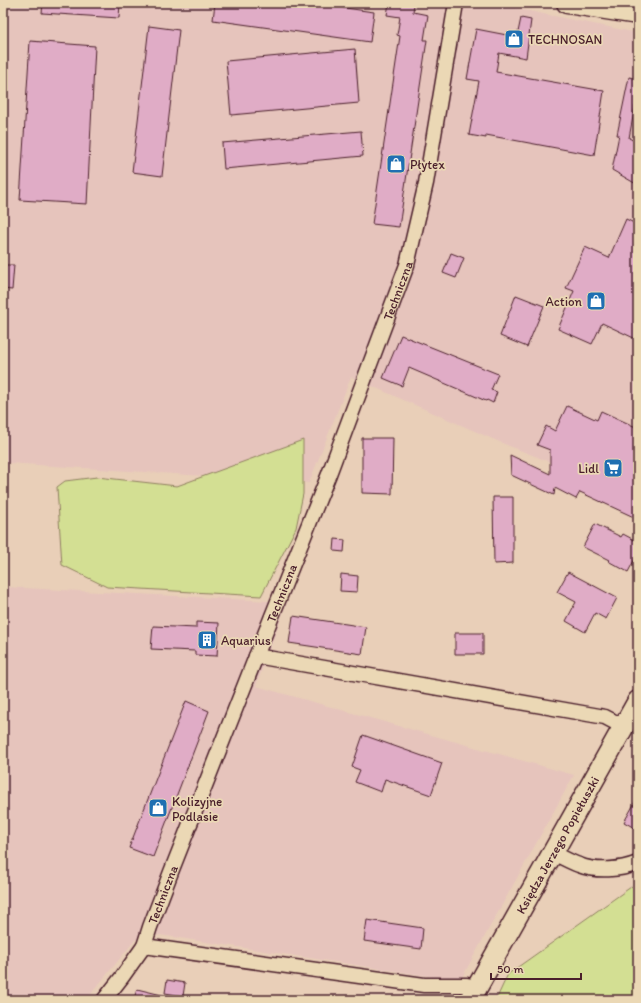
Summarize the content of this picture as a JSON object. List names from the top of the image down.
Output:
{
  "streets": {
    "street": ["Techniczna", "Księdza Jerzego Popiełuszki"]
  },
  "places": {
    "shop": [
      "TECHNOSAN",
      "Płytex",
      "Action",
      "Kolizyjne Podlasie"
    ],
    "supermarket": ["Lidl"],
    "building": ["Aquarius"]
  },
  "scale_bar": "50 m"
}
